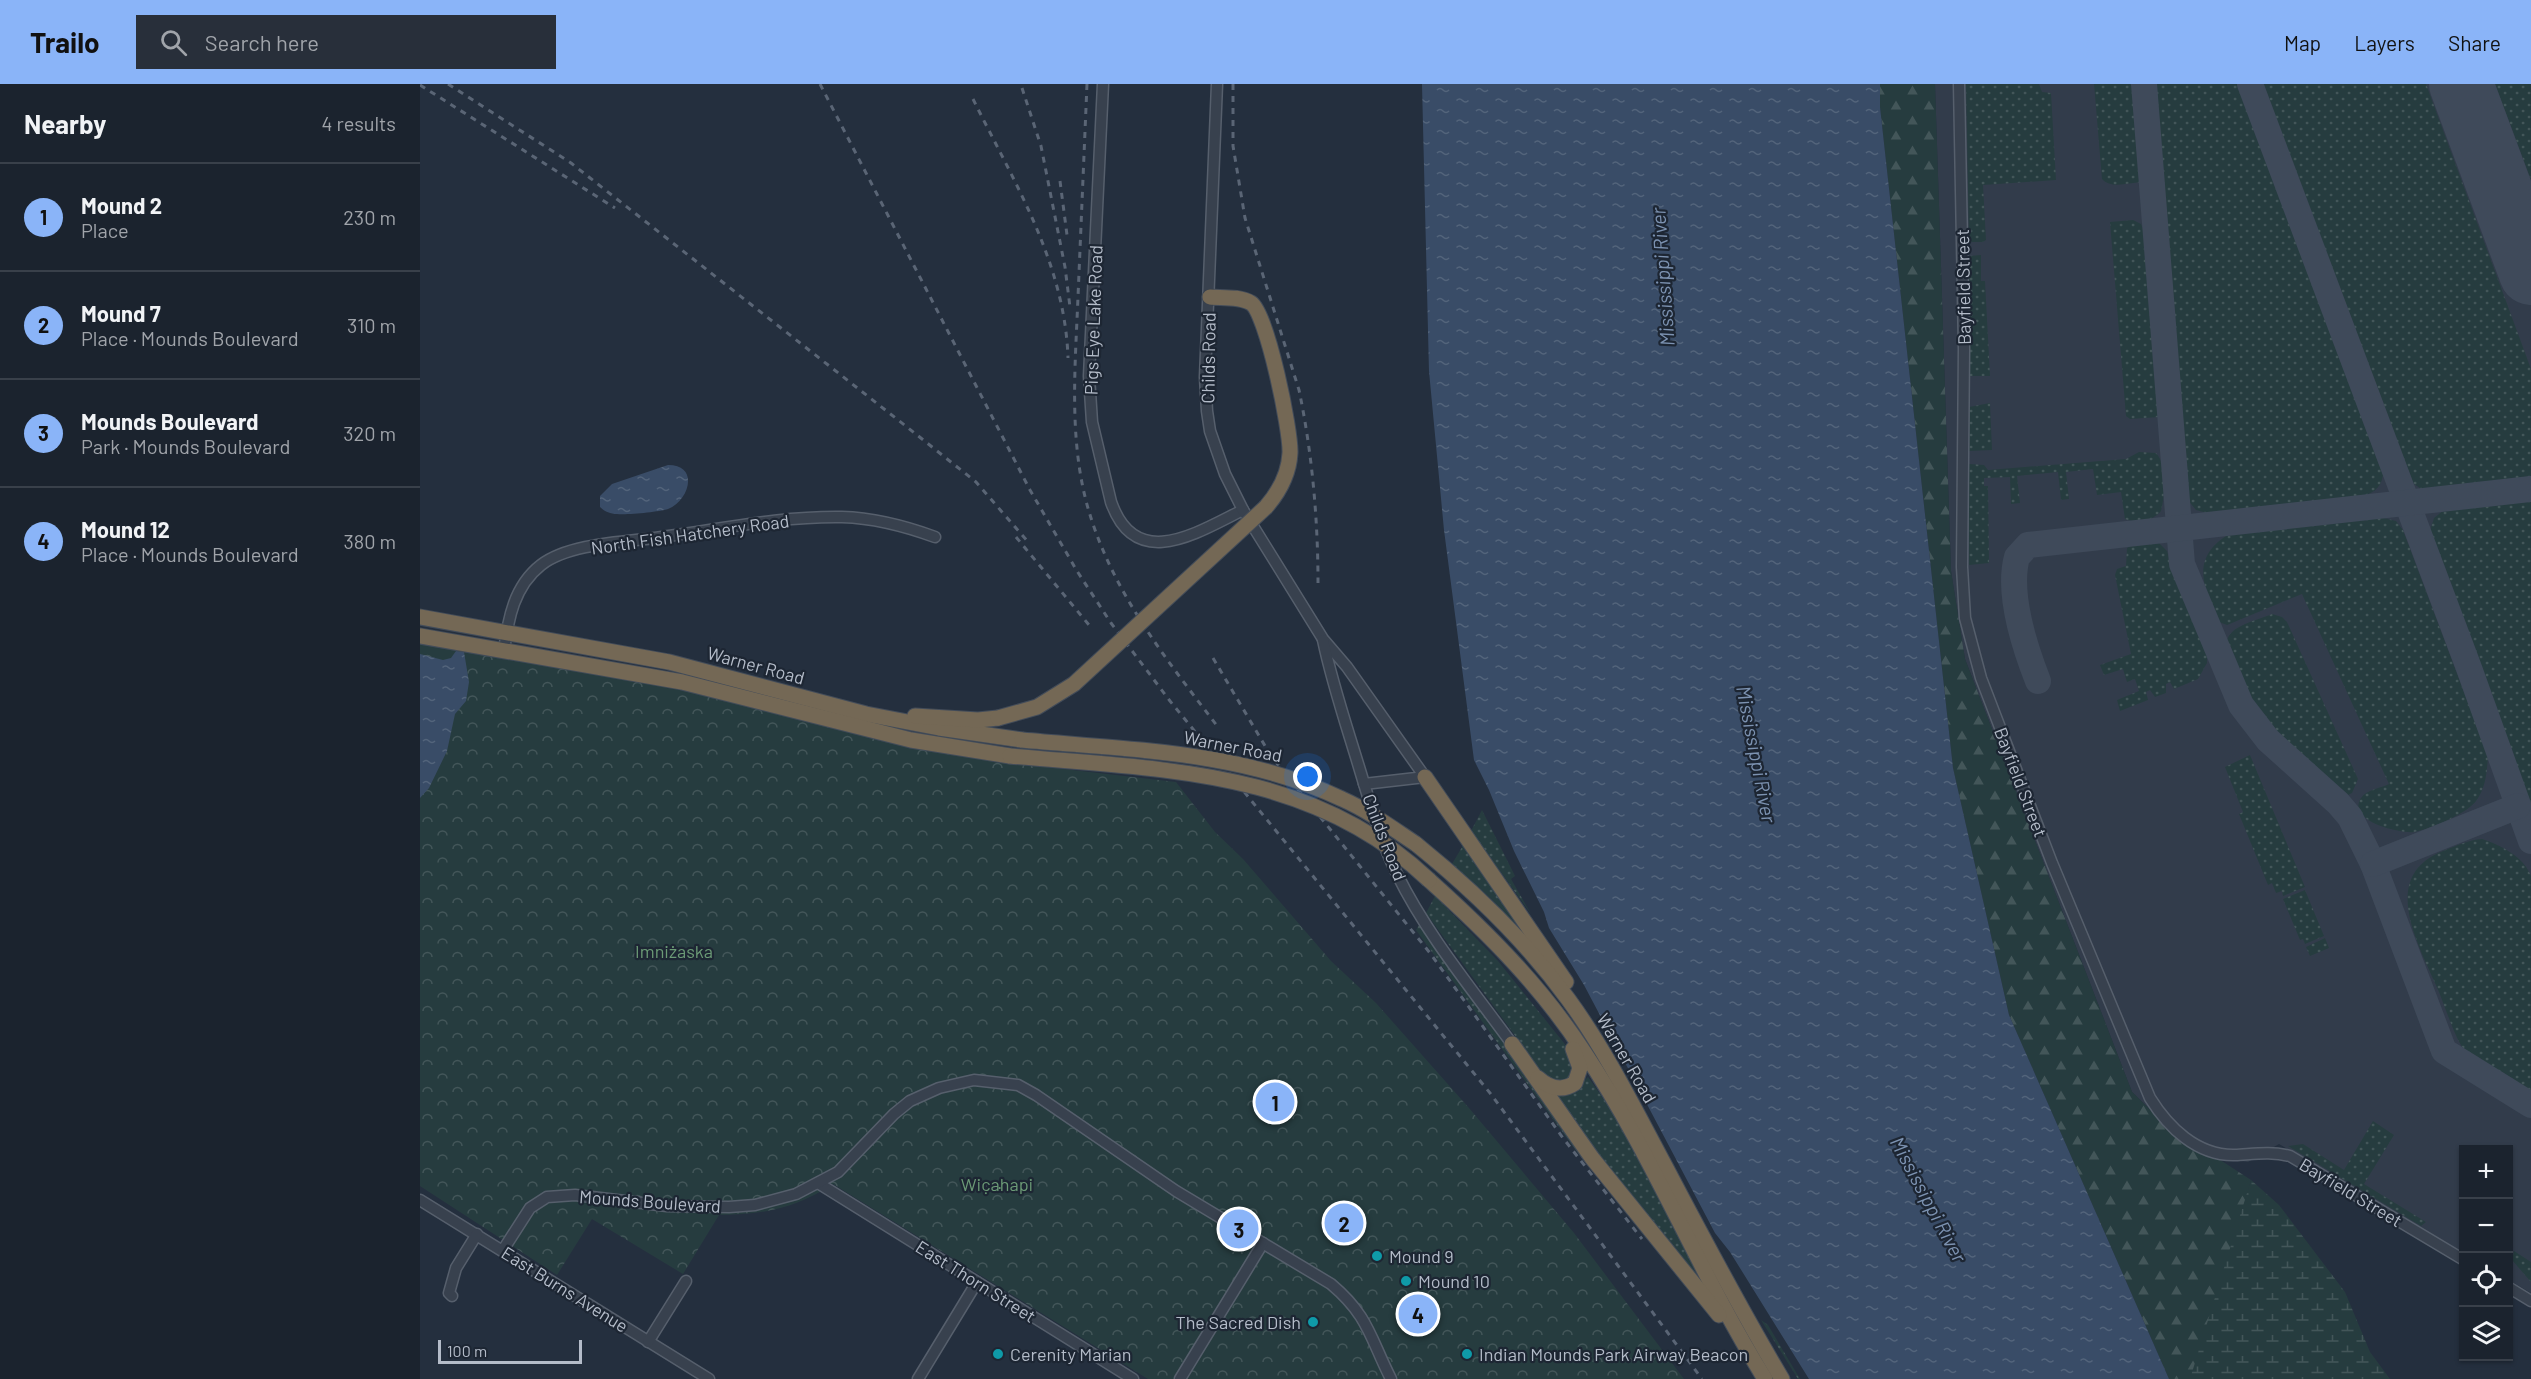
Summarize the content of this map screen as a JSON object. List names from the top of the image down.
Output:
{
  "streets": {
    "highway": ["Warner Road"],
    "street": [
      "Bayfield Street",
      "Pigs Eye Lake Road",
      "Childs Road",
      "North Fish Hatchery Road",
      "Mounds Boulevard",
      "East Thorn Street",
      "East Burns Avenue"
    ]
  },
  "crossings": [
    ["Pigs Eye Lake Road", "Childs Road"],
    ["North Fish Hatchery Road", "Warner Road"],
    ["Mounds Boulevard", "East Thorn Street"],
    ["Mounds Boulevard", "East Burns Avenue"]
  ],
  "water": ["Mississippi River"],
  "parks": ["Imniżaska", "Wic̣aḣapi"],
  "places": [
    "Mound 9",
    "Mound 10",
    "The Sacred Dish",
    "Cerenity Marian",
    "Indian Mounds Park Airway Beacon"
  ],
  "scale_bar": "100 m",
  "page": {
    "header": "Trailo",
    "search": "Search here",
    "nav": ["Map", "Layers", "Share"],
    "heading": ["Nearby", "4 results"],
    "list": [
      {
        "mark": "1",
        "name": "Mound 2",
        "note": "Place",
        "value": "230 m"
      },
      {
        "mark": "2",
        "name": "Mound 7",
        "note": "Place · Mounds Boulevard",
        "value": "310 m"
      },
      {
        "mark": "3",
        "name": "Mounds Boulevard",
        "note": "Park · Mounds Boulevard",
        "value": "320 m"
      },
      {
        "mark": "4",
        "name": "Mound 12",
        "note": "Place · Mounds Boulevard",
        "value": "380 m"
      }
    ],
    "pins": [
      "1",
      "2",
      "3",
      "4"
    ],
    "map_buttons": ["+", "−"],
    "scale": "100 m"
  }
}
